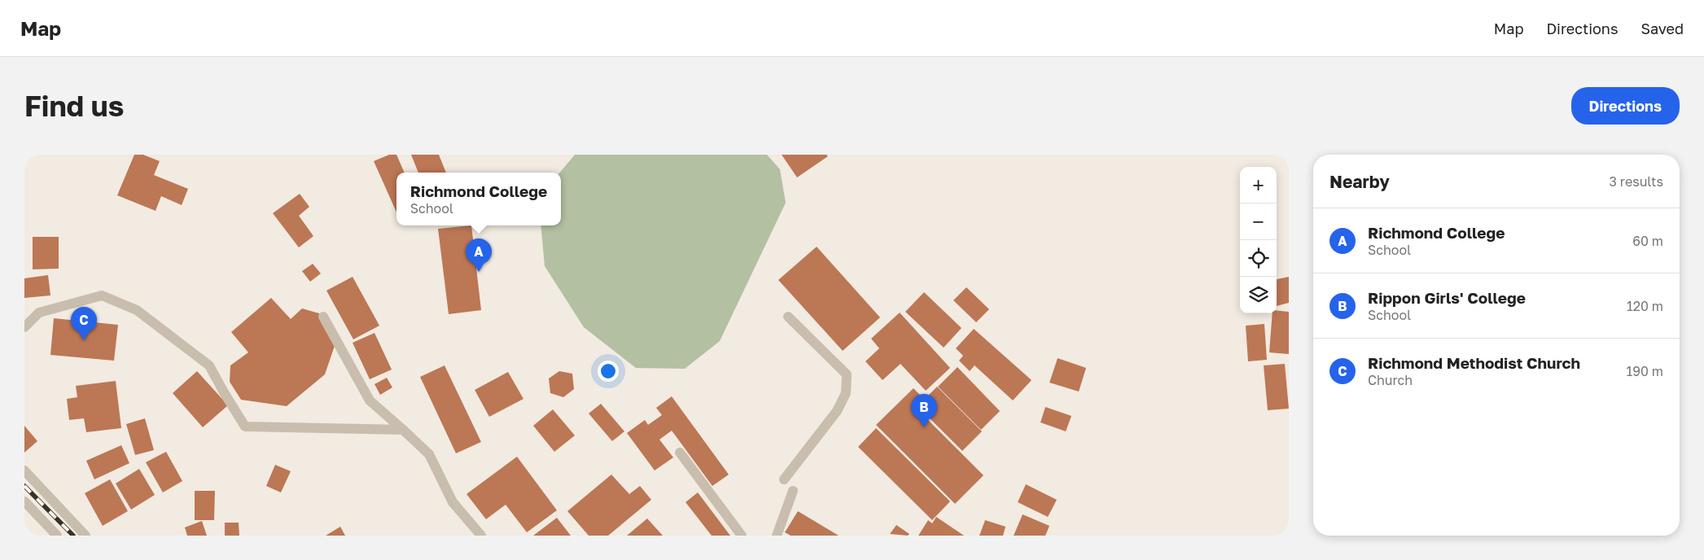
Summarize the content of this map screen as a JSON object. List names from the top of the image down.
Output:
{
  "page": {
    "header": "Map",
    "nav": ["Map", "Directions", "Saved"],
    "buttons": "Directions",
    "title": "Find us",
    "heading": ["Nearby", "3 results"],
    "map_buttons": ["+", "−"],
    "popup": ["Richmond College", "School"],
    "list": [
      {
        "mark": "A",
        "name": "Richmond College",
        "note": "School",
        "value": "60 m"
      },
      {
        "mark": "B",
        "name": "Rippon Girls' College",
        "note": "School",
        "value": "120 m"
      },
      {
        "mark": "C",
        "name": "Richmond Methodist Church",
        "note": "Church",
        "value": "190 m"
      }
    ],
    "pins": ["A", "C", "B"]
  }
}
